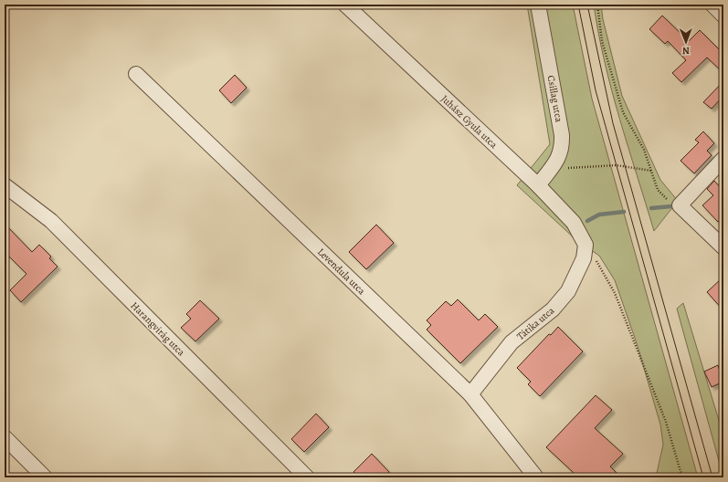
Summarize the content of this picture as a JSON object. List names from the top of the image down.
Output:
{
  "streets": {
    "street": [
      "Csillag utca",
      "Juhász Gyula utca",
      "Levendula utca",
      "Tátika utca",
      "Harangvirág utca"
    ]
  },
  "crossings": [
    ["Csillag utca", "Juhász Gyula utca"],
    ["Juhász Gyula utca", "Tátika utca"],
    ["Levendula utca", "Tátika utca"]
  ],
  "north": "bottom"
}
